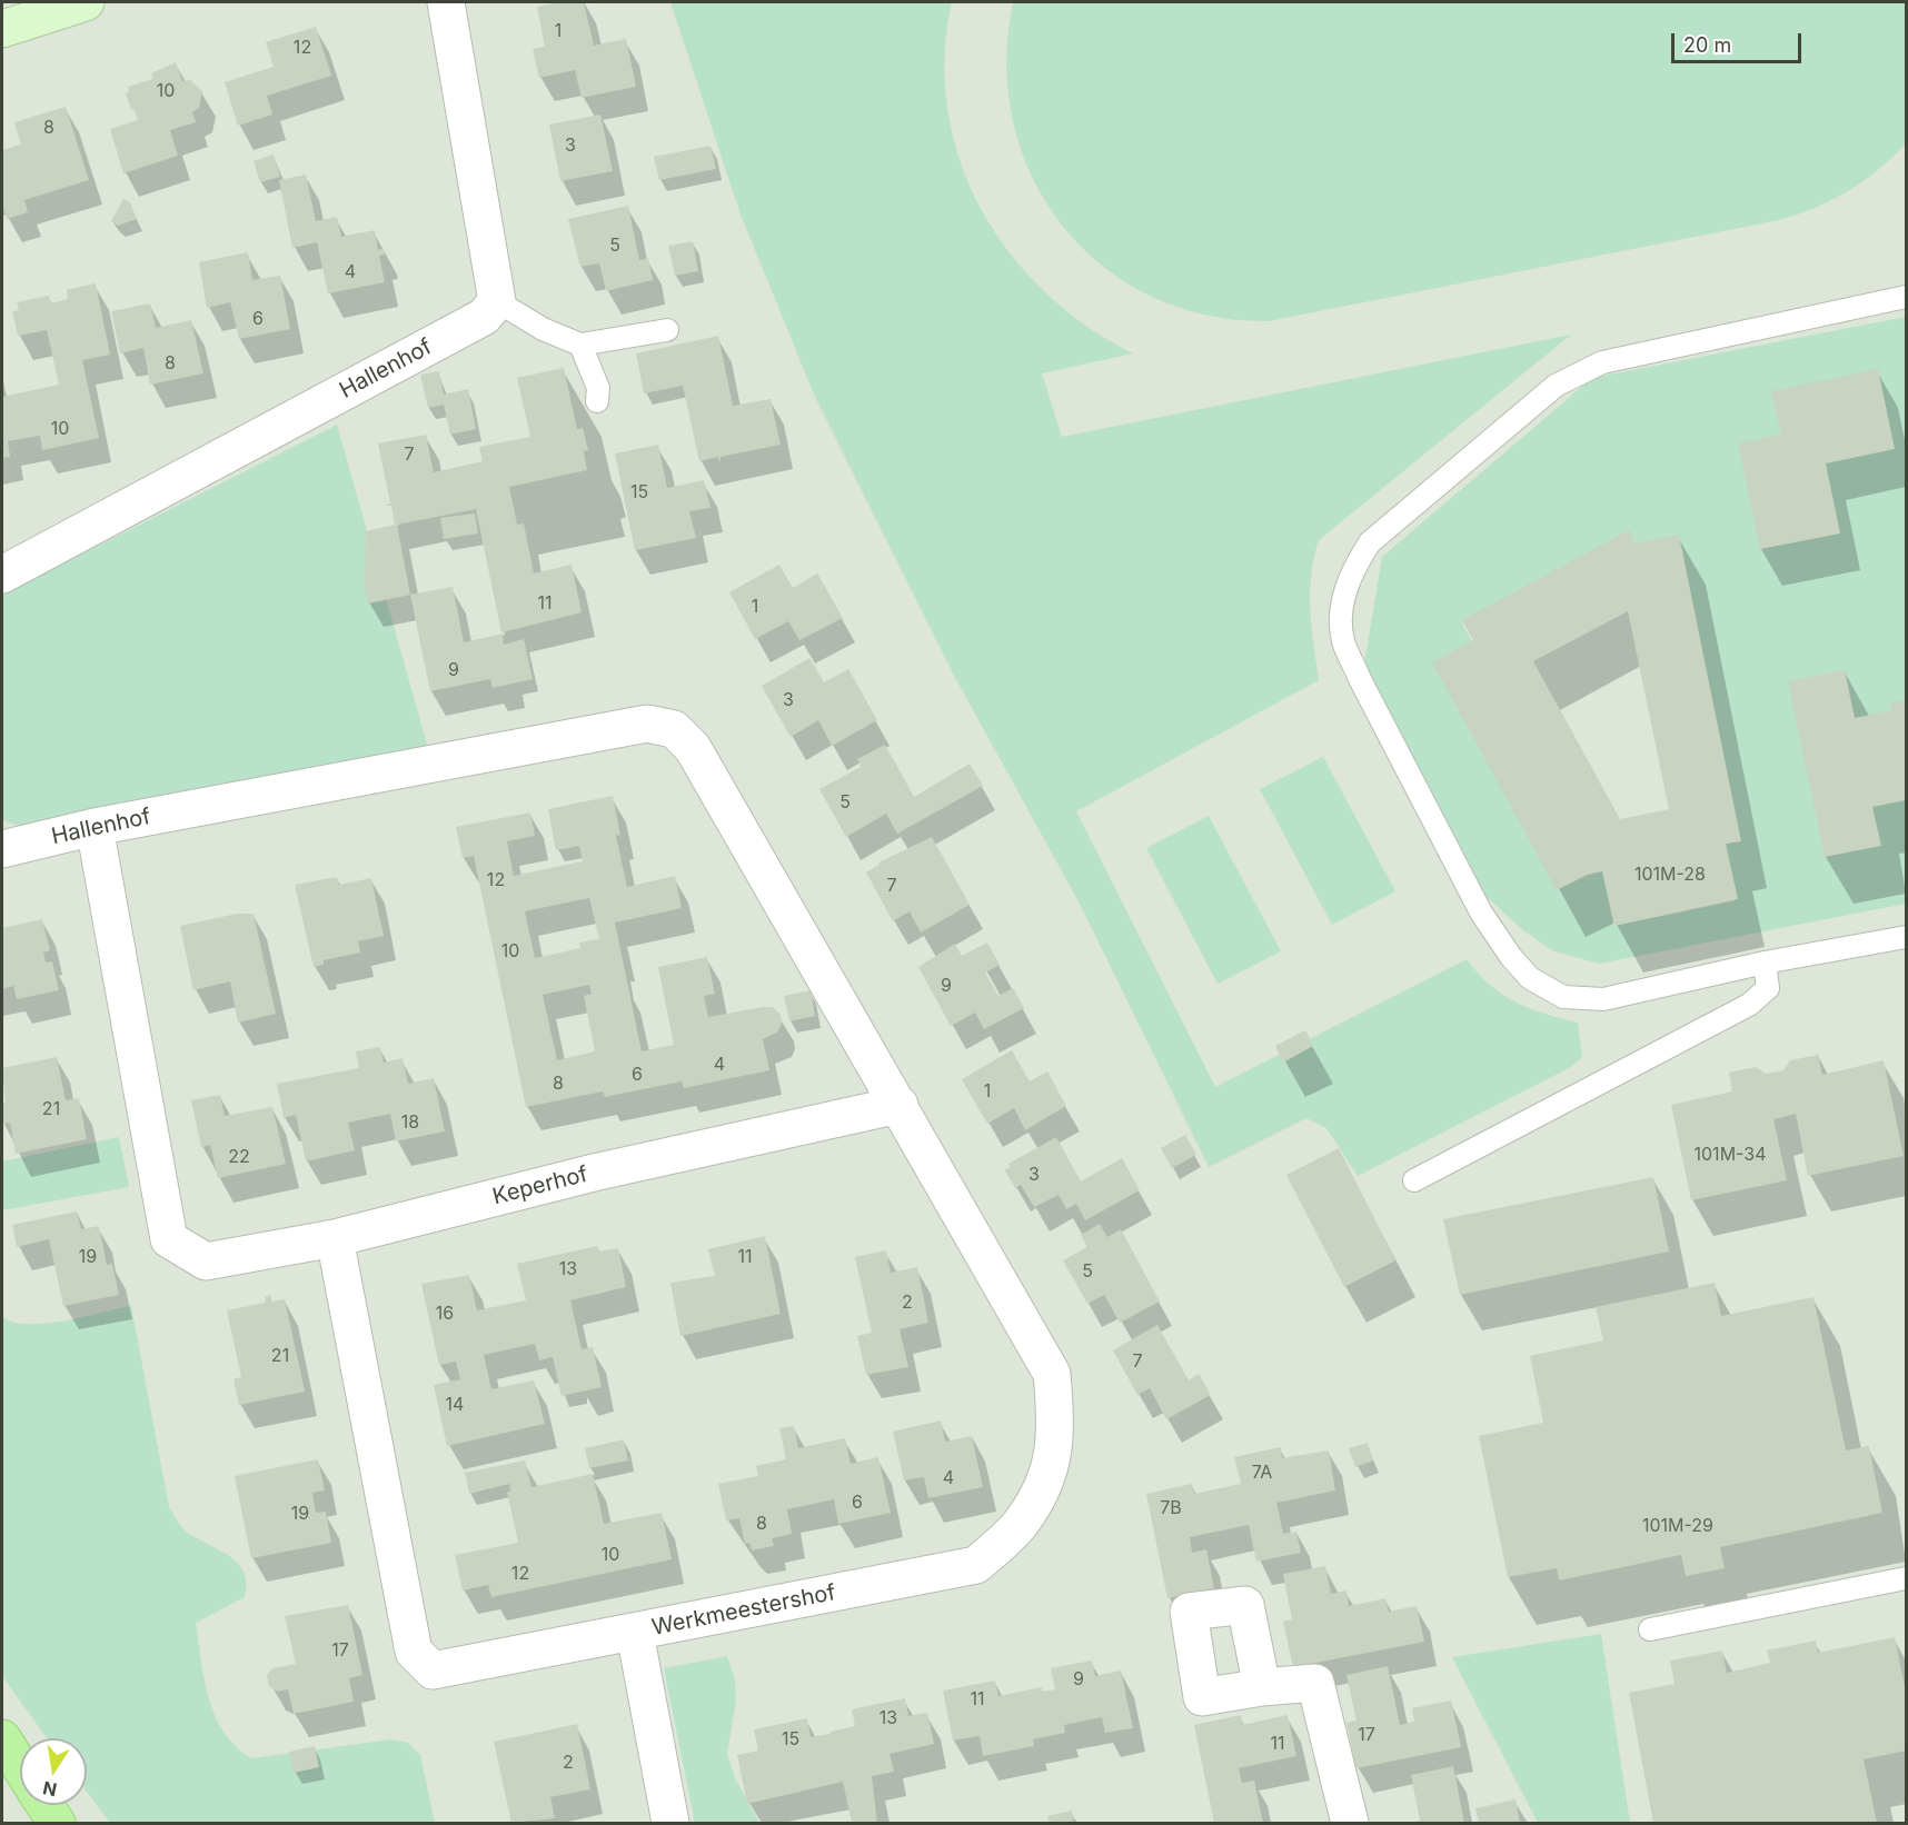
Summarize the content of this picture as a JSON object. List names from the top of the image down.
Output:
{
  "streets": {
    "street": ["Hallenhof", "Keperhof", "Werkmeestershof"]
  },
  "crossings": [
    ["Hallenhof", "Keperhof"],
    ["Hallenhof", "Werkmeestershof"],
    ["Keperhof", "Werkmeestershof"]
  ],
  "house_numbers": [
    "1",
    "12",
    "10",
    "8",
    "3",
    "5",
    "4",
    "6",
    "8",
    "10",
    "7",
    "15",
    "11",
    "1",
    "9",
    "3",
    "5",
    "101M-28",
    "12",
    "7",
    "10",
    "9",
    "4",
    "6",
    "8",
    "1",
    "21",
    "18",
    "101M-34",
    "22",
    "3",
    "19",
    "11",
    "13",
    "5",
    "2",
    "16",
    "21",
    "7",
    "14",
    "7A",
    "4",
    "6",
    "7B",
    "19",
    "8",
    "101M-29",
    "10",
    "12",
    "17",
    "9",
    "11",
    "13",
    "17",
    "15",
    "11",
    "2"
  ],
  "scale_bar": "20 m",
  "north": "bottom"
}
